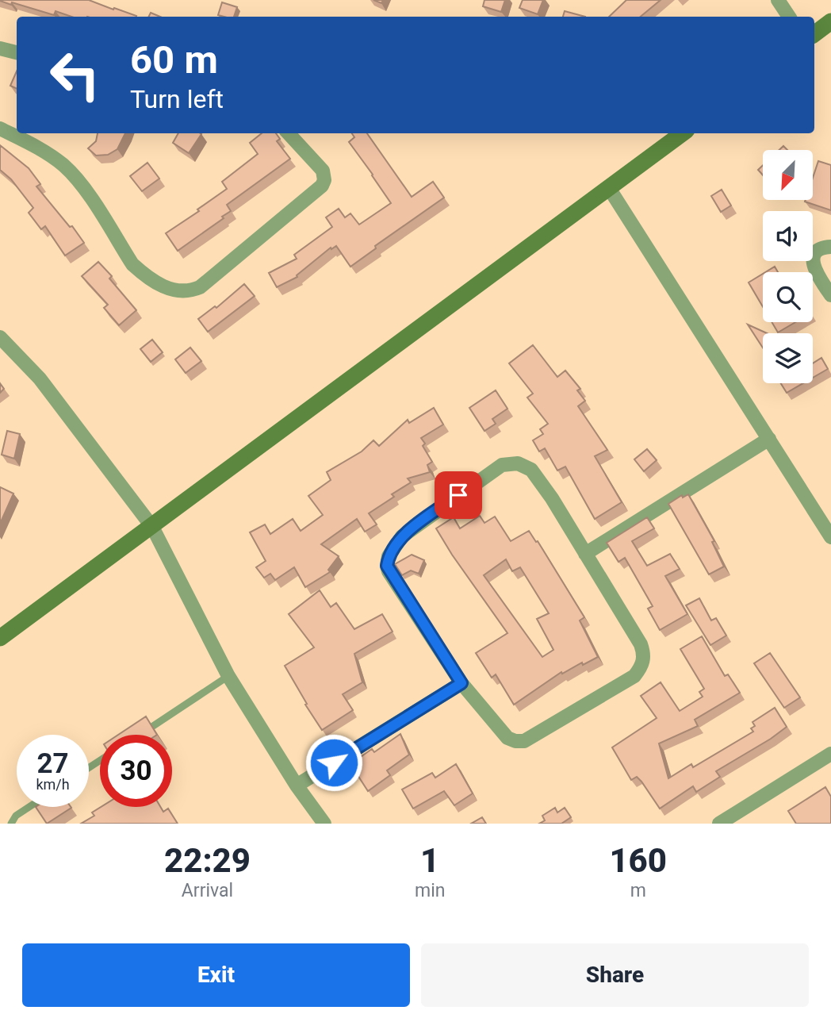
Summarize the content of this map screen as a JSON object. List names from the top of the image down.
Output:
{
  "north": "bottom left",
  "page": {
    "turn": ["60 m", "Turn left"],
    "speed": "27 km/h",
    "limit": "30",
    "eta": [
      "22:29",
      "Arrival",
      "1",
      "min",
      "160",
      "m"
    ],
    "buttons": ["Exit", "Share"]
  }
}
